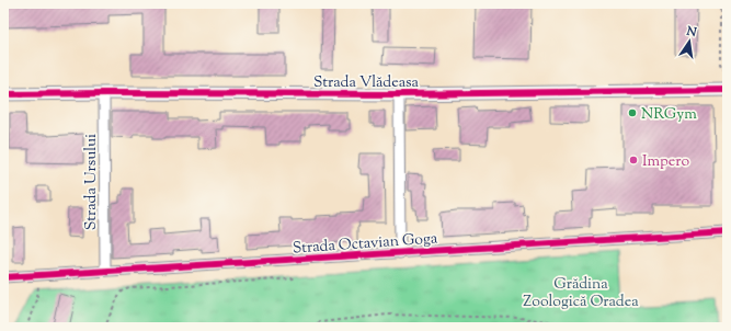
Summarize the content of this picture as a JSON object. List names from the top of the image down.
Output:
{
  "streets": {
    "street": ["Strada Vlădeasa", "Strada Ursului", "Strada Octavian Goga"]
  },
  "crossings": [
    ["Strada Vlădeasa", "Strada Ursului"],
    ["Strada Ursului", "Strada Octavian Goga"]
  ],
  "parks": ["Grădina Zoologică Oradea"],
  "places": ["NRGym", "Impero"],
  "north": "top"
}
